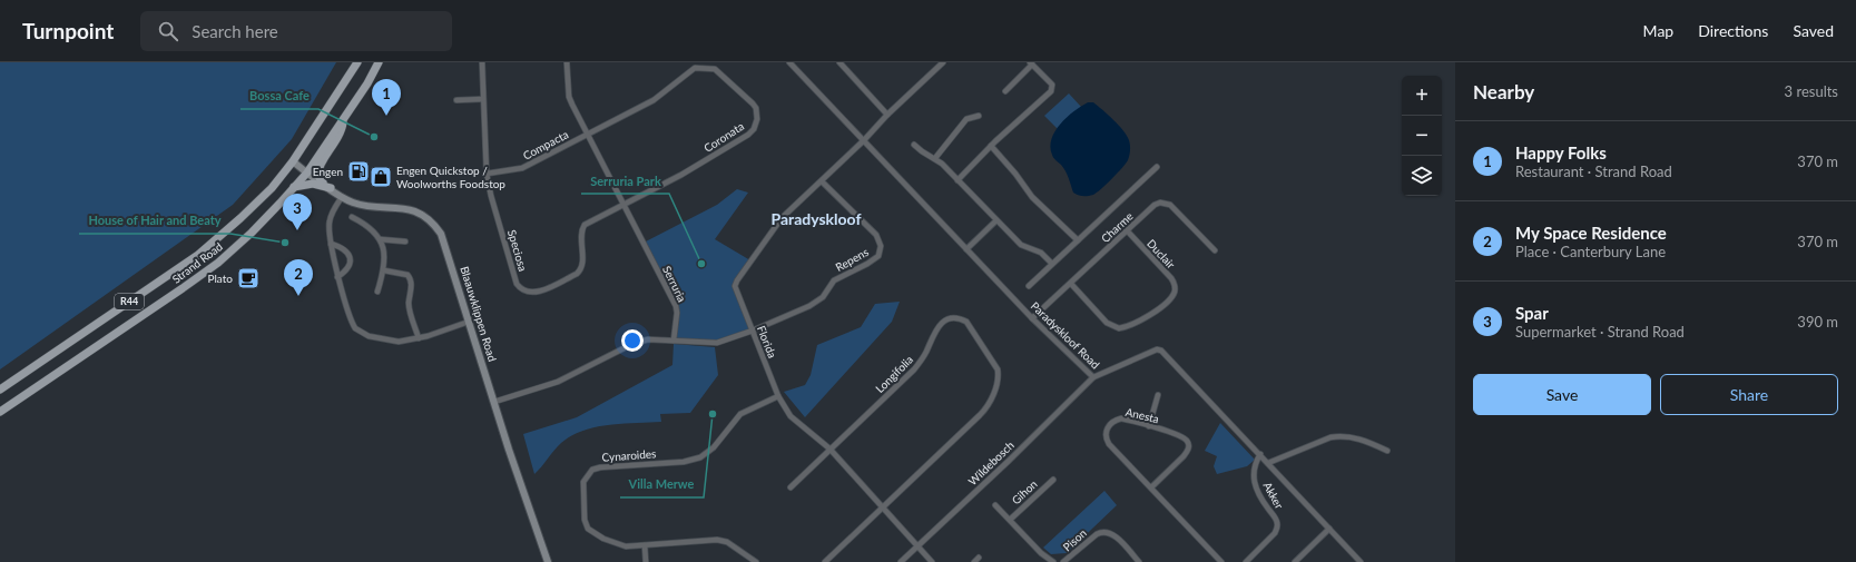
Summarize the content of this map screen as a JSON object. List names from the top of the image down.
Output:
{
  "streets": {
    "main road": ["Strand Road", "R44"],
    "street": [
      "Coronata",
      "Compacta",
      "Charme",
      "Speciosa",
      "Duclair",
      "Repens",
      "Serruria",
      "Blaauwklippen Road",
      "Paradyskloof Road",
      "Florida",
      "Longifolia",
      "Anesta",
      "Cynaroides",
      "Wildebosch",
      "Gihon",
      "Akker",
      "Pison"
    ]
  },
  "crossings": [
    ["Coronata", "Compacta"],
    ["Coronata", "Speciosa"],
    ["Coronata", "Serruria"],
    ["Compacta", "Speciosa"],
    ["Compacta", "Serruria"],
    ["Charme", "Duclair"],
    ["Charme", "Paradyskloof Road"],
    ["Speciosa", "Serruria"],
    ["Repens", "Serruria"],
    ["Repens", "Florida"],
    ["Strand Road", "Blaauwklippen Road"],
    ["Paradyskloof Road", "Florida"],
    ["Paradyskloof Road", "Wildebosch"],
    ["Paradyskloof Road", "Akker"],
    ["Florida", "Longifolia"],
    ["Florida", "Cynaroides"],
    ["Florida", "Wildebosch"]
  ],
  "districts": ["Paradyskloof"],
  "places": {
    "other": [
      "Bossa Cafe",
      "House of Hair and Beaty",
      "Serruria Park",
      "Villa Merwe"
    ],
    "fuel station": ["Engen"],
    "shop": ["Engen Quickstop / Woolworths Foodstop"],
    "cafe": ["Plato"]
  },
  "page": {
    "header": "Turnpoint",
    "search": "Search here",
    "nav": ["Map", "Directions", "Saved"],
    "heading": ["Nearby", "3 results"],
    "map_buttons": ["+", "−"],
    "pins": ["1", "3", "2"],
    "list": [
      {
        "mark": "1",
        "name": "Happy Folks",
        "note": "Restaurant · Strand Road",
        "value": "370 m"
      },
      {
        "mark": "2",
        "name": "My Space Residence",
        "note": "Place · Canterbury Lane",
        "value": "370 m"
      },
      {
        "mark": "3",
        "name": "Spar",
        "note": "Supermarket · Strand Road",
        "value": "390 m"
      }
    ],
    "buttons": ["Save", "Share"]
  }
}
